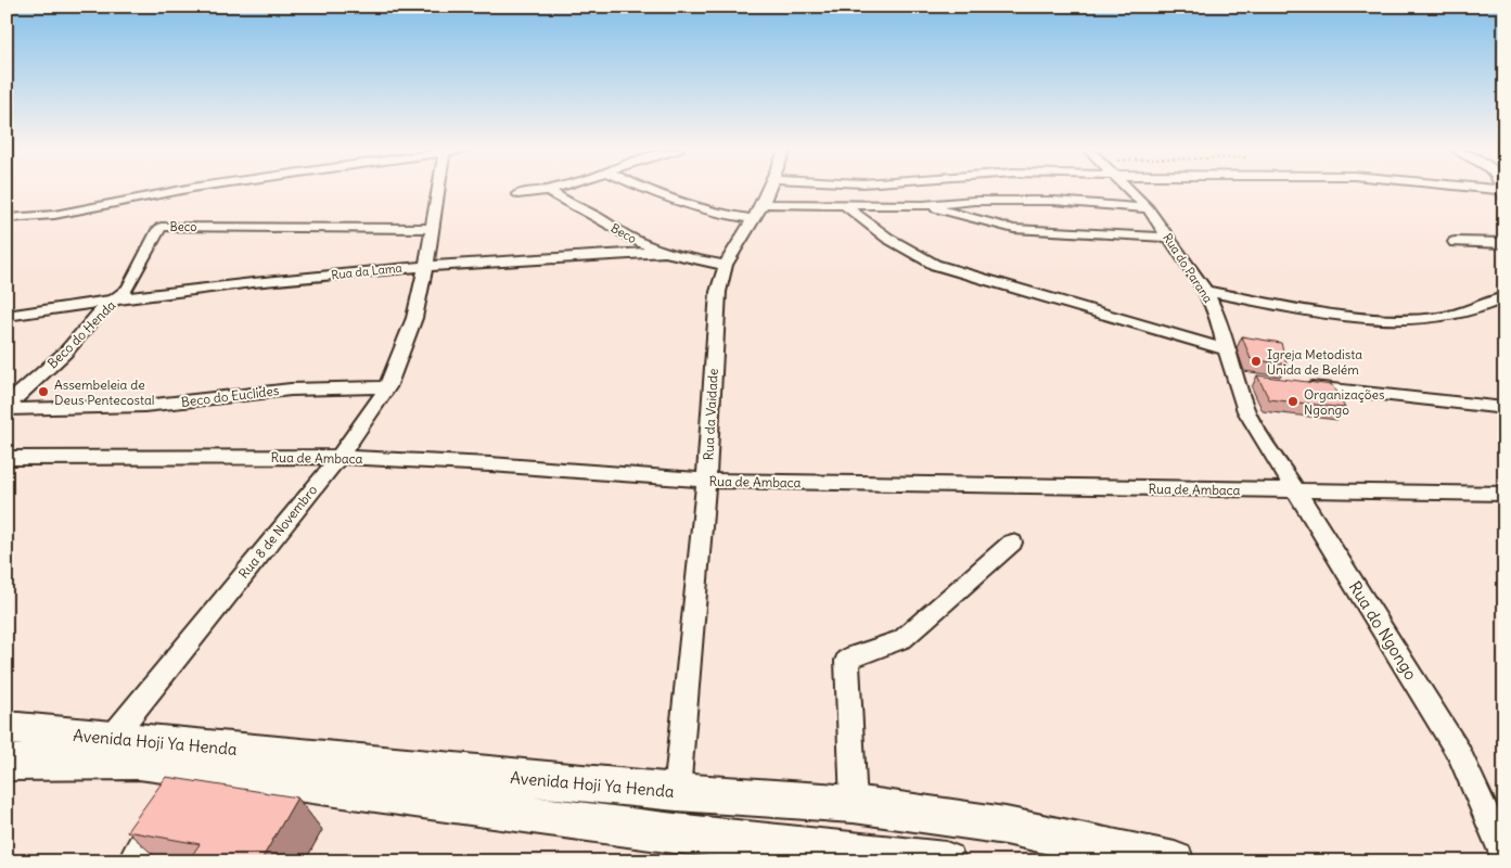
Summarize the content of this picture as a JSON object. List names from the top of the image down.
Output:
{
  "streets": {
    "main road": ["Avenida Hoji Ya Henda"],
    "street": [
      "Beco",
      "Rua do Parana",
      "Rua da Lama",
      "Beco do Henda",
      "Beco do Euclides",
      "Rua da Vaidade",
      "Rua de Ambaca",
      "Rua 8 de Novembro",
      "Rua do Ngongo"
    ]
  },
  "crossings": [
    ["Beco", "Rua da Lama"],
    ["Beco", "Beco do Henda"],
    ["Beco", "Rua 8 de Novembro"],
    ["Rua do Parana", "Rua do Ngongo"],
    ["Rua da Lama", "Beco do Henda"],
    ["Rua da Lama", "Rua da Vaidade"],
    ["Rua da Lama", "Rua 8 de Novembro"],
    ["Beco do Euclides", "Rua 8 de Novembro"],
    ["Rua da Vaidade", "Rua de Ambaca"],
    ["Rua da Vaidade", "Avenida Hoji Ya Henda"],
    ["Rua de Ambaca", "Rua 8 de Novembro"],
    ["Rua de Ambaca", "Rua do Ngongo"],
    ["Rua 8 de Novembro", "Avenida Hoji Ya Henda"]
  ],
  "places": ["Igreja Metodista Unida de Belém", "Assembeleia de Deus Pentecostal", "Organizações Ngongo"]
}
